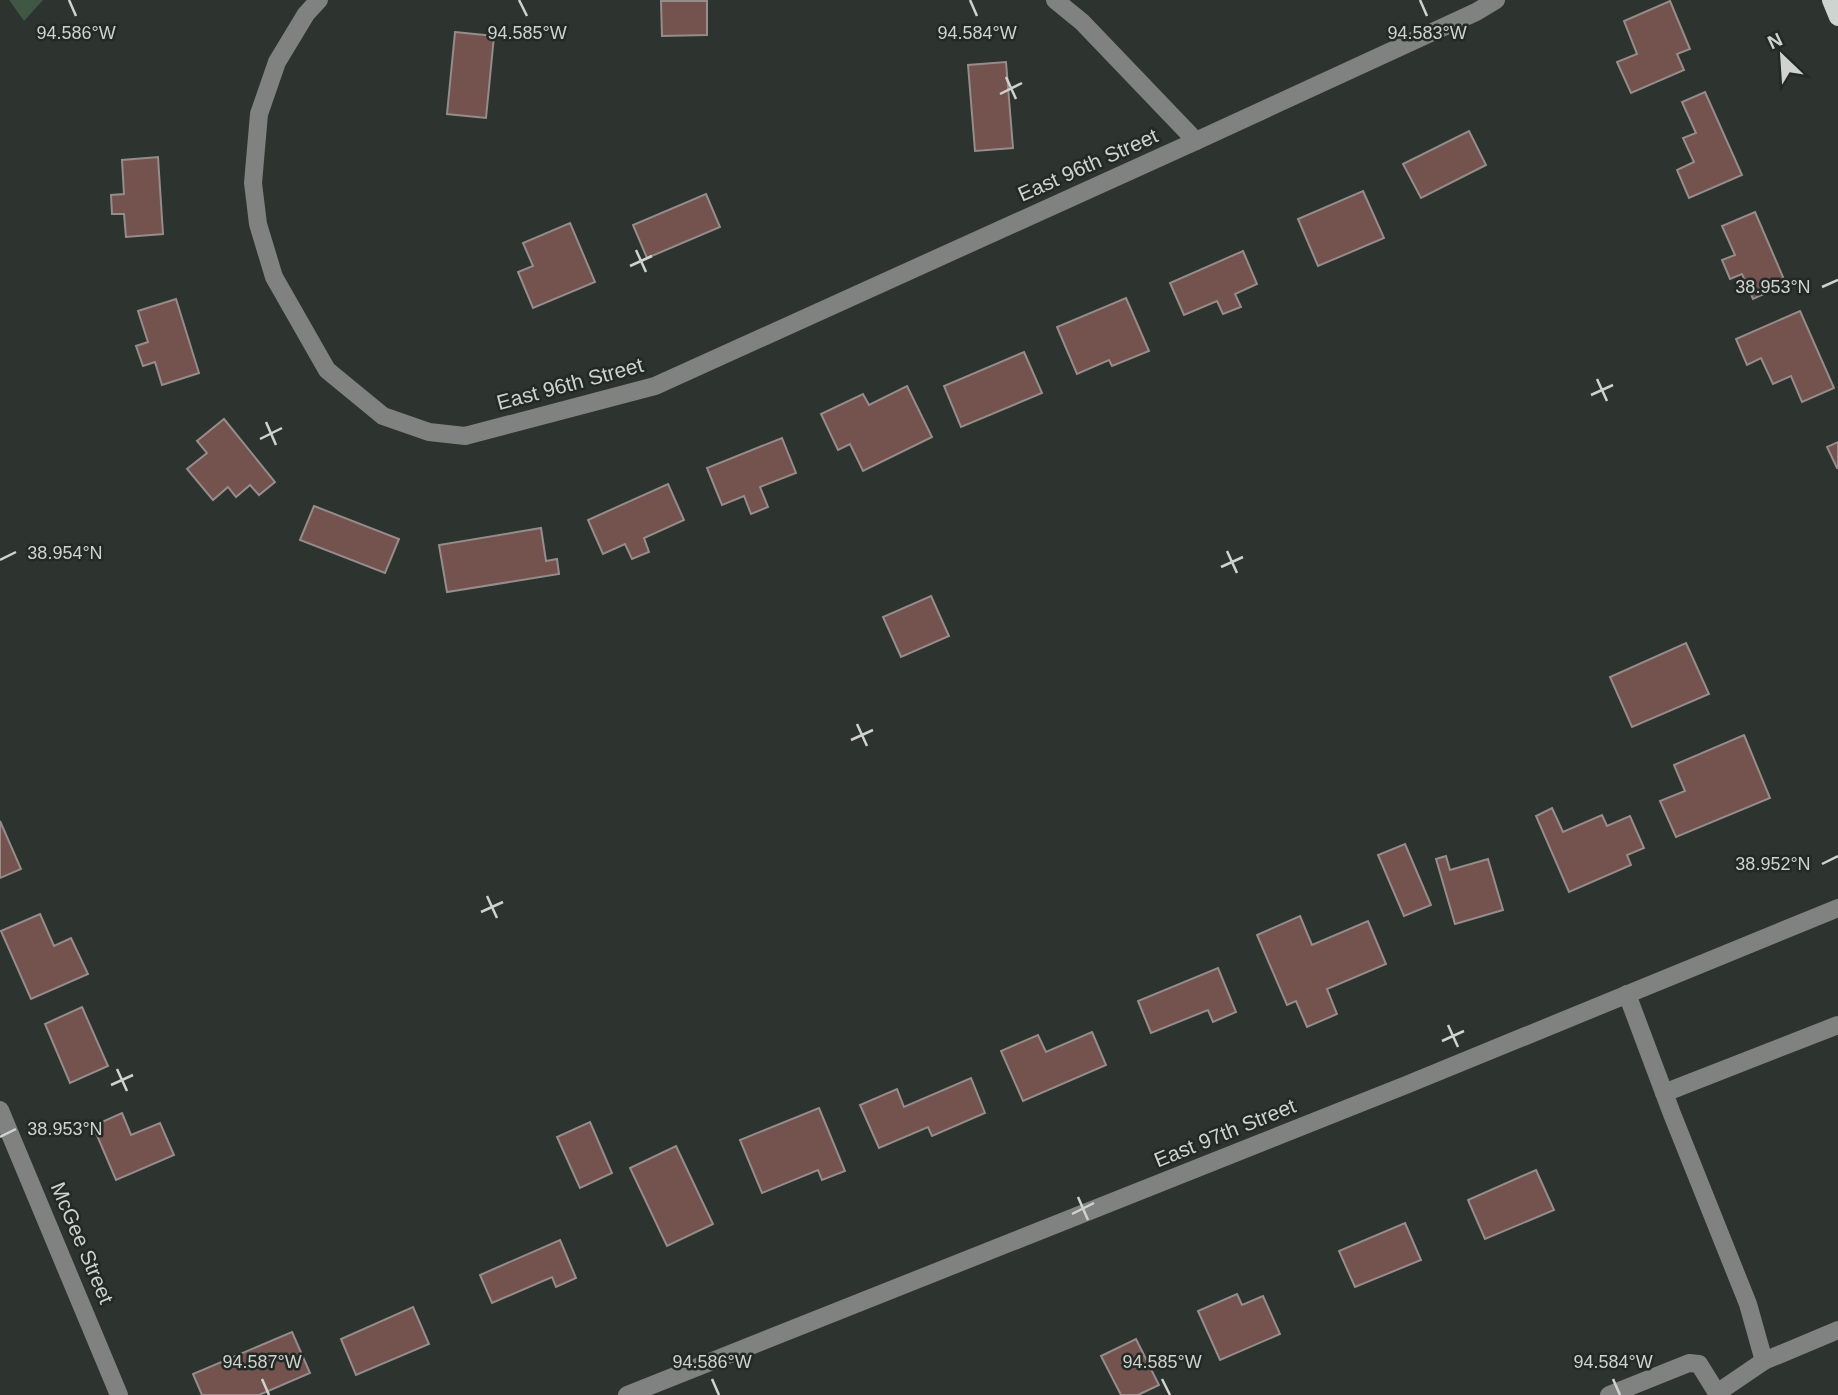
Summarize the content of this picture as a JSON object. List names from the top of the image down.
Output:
{
  "streets": {
    "street": ["East 96th Street", "East 97th Street", "McGee Street"]
  },
  "north": "top left",
  "coordinates": [
    "94.586°W",
    "94.585°W",
    "94.584°W",
    "94.583°W",
    "38.953°N",
    "38.954°N",
    "38.952°N",
    "94.587°W"
  ]
}
